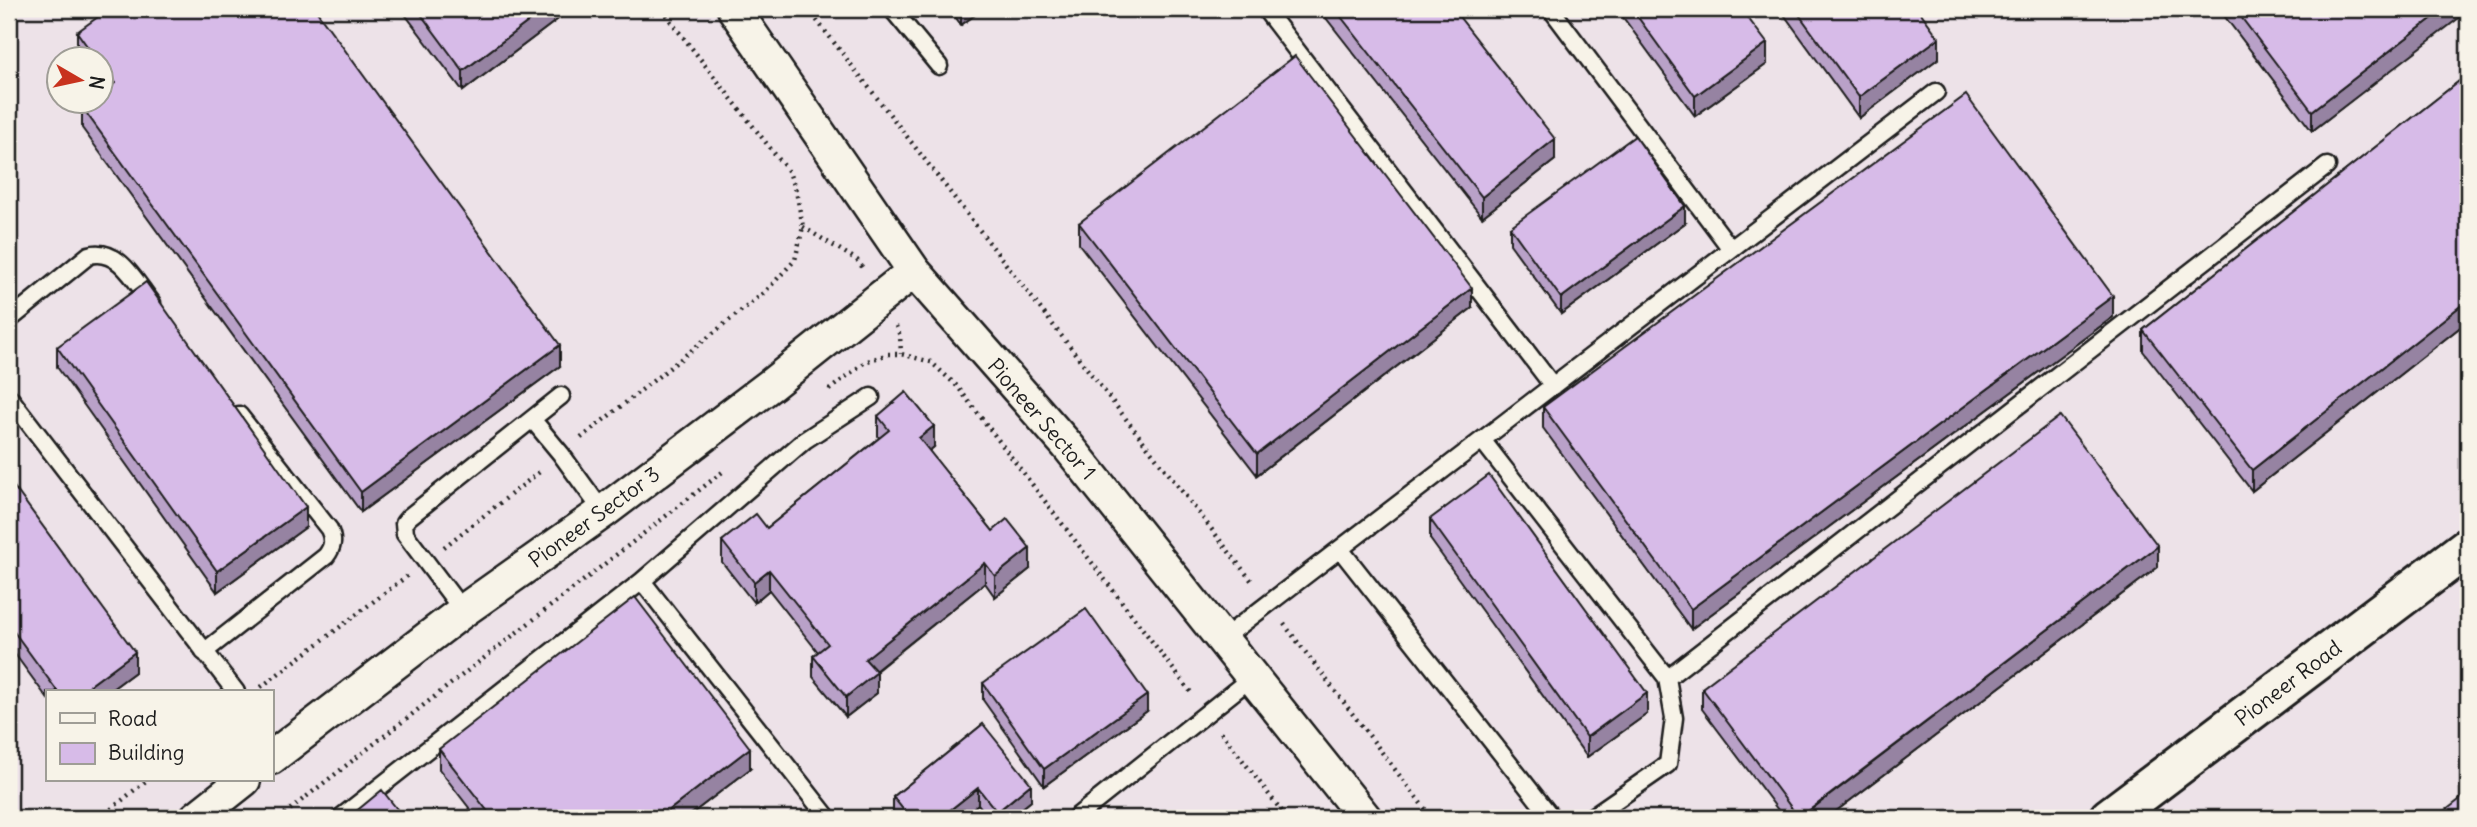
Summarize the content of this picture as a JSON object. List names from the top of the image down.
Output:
{
  "streets": {
    "main road": ["Pioneer Road"],
    "street": ["Pioneer Sector 1", "Pioneer Sector 3"]
  },
  "crossings": [
    ["Pioneer Sector 1", "Pioneer Sector 3"]
  ],
  "legend": ["Road", "Building"],
  "north": "right"
}
